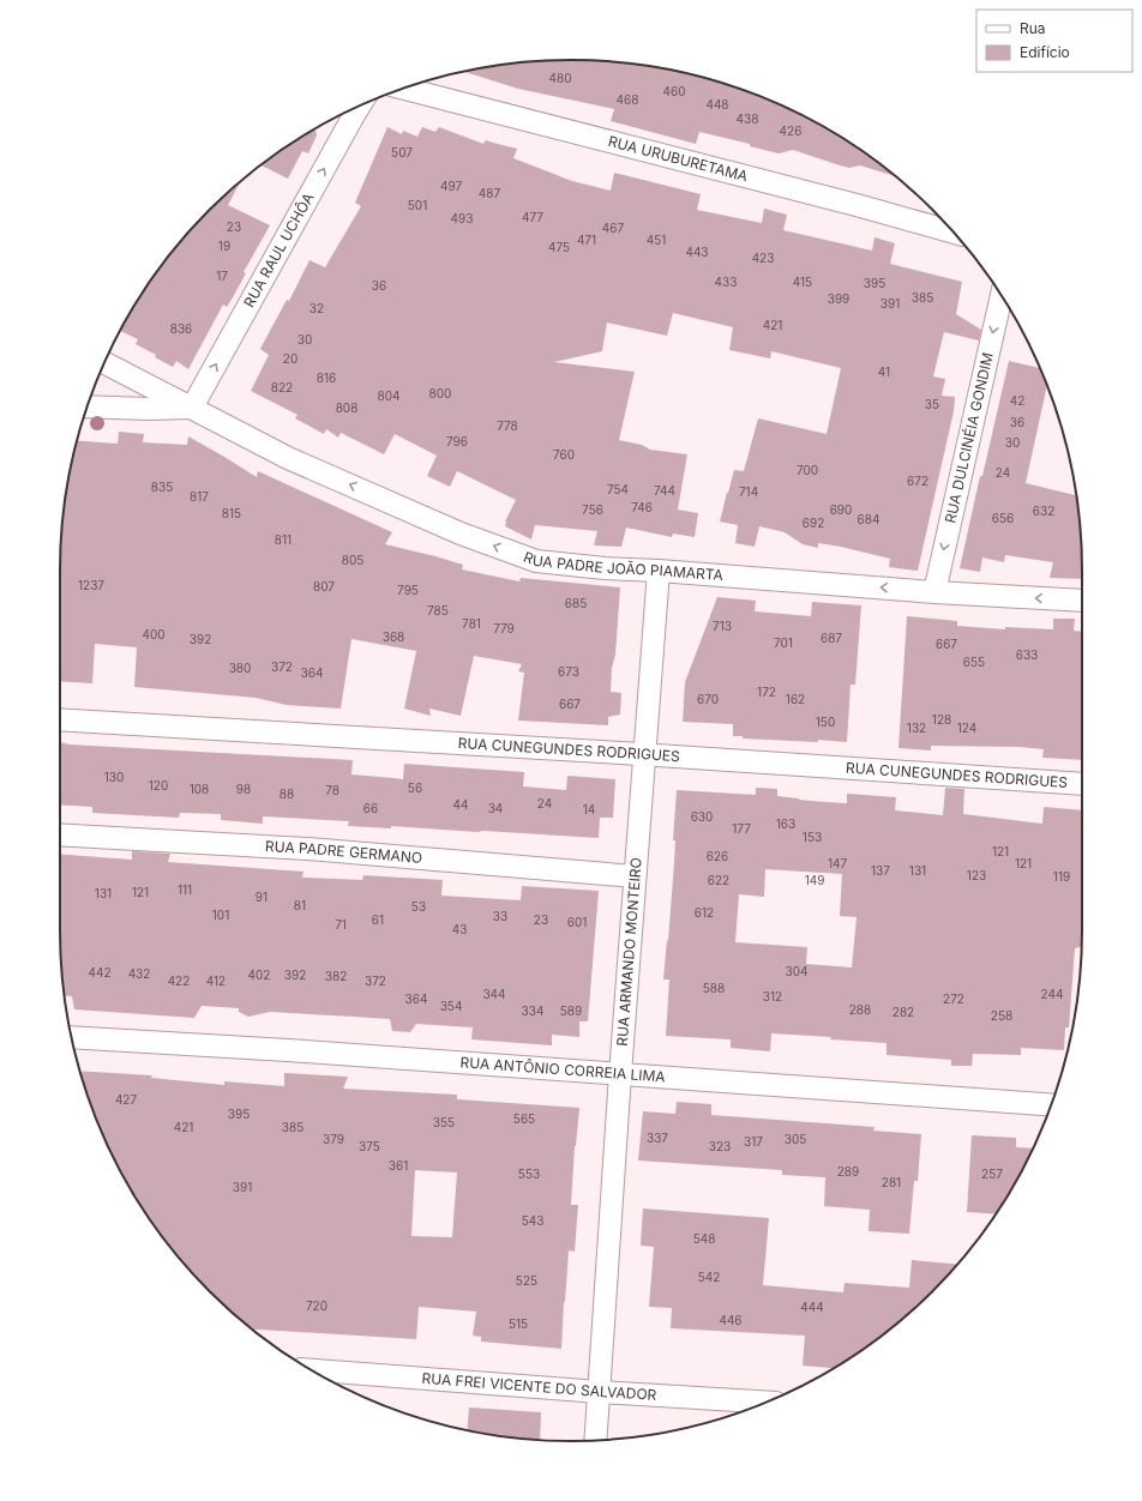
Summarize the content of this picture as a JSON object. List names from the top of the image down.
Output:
{
  "streets": {
    "street": [
      "RUA URUBURETAMA",
      "RUA RAUL UCHÔA",
      "RUA DULCINÉIA GONDIM",
      "RUA PADRE JOÃO PIAMARTA",
      "RUA CUNEGUNDES RODRIGUES",
      "RUA PADRE GERMANO",
      "RUA ARMANDO MONTEIRO",
      "RUA ANTÔNIO CORREIA LIMA",
      "RUA FREI VICENTE DO SALVADOR"
    ]
  },
  "crossings": [
    ["RUA RAUL UCHÔA", "RUA PADRE JOÃO PIAMARTA"],
    ["RUA DULCINÉIA GONDIM", "RUA PADRE JOÃO PIAMARTA"],
    ["RUA PADRE JOÃO PIAMARTA", "RUA ARMANDO MONTEIRO"],
    ["RUA CUNEGUNDES RODRIGUES", "RUA ARMANDO MONTEIRO"],
    ["RUA PADRE GERMANO", "RUA ARMANDO MONTEIRO"],
    ["RUA ARMANDO MONTEIRO", "RUA ANTÔNIO CORREIA LIMA"],
    ["RUA ARMANDO MONTEIRO", "RUA FREI VICENTE DO SALVADOR"]
  ],
  "one_way": ["RUA RAUL UCHÔA", "RUA DULCINÉIA GONDIM", "RUA PADRE JOÃO PIAMARTA"],
  "house_numbers": [
    "480",
    "460",
    "468",
    "448",
    "438",
    "426",
    "507",
    "497",
    "487",
    "501",
    "477",
    "493",
    "23",
    "467",
    "471",
    "451",
    "19",
    "475",
    "443",
    "423",
    "17",
    "433",
    "415",
    "395",
    "36",
    "385",
    "399",
    "391",
    "32",
    "421",
    "836",
    "30",
    "20",
    "41",
    "816",
    "822",
    "800",
    "804",
    "42",
    "35",
    "808",
    "36",
    "778",
    "796",
    "30",
    "760",
    "700",
    "24",
    "672",
    "835",
    "754",
    "744",
    "714",
    "817",
    "746",
    "756",
    "690",
    "632",
    "815",
    "656",
    "684",
    "692",
    "811",
    "805",
    "1237",
    "807",
    "795",
    "685",
    "785",
    "781",
    "713",
    "779",
    "400",
    "368",
    "687",
    "392",
    "701",
    "667",
    "633",
    "655",
    "372",
    "380",
    "673",
    "364",
    "172",
    "670",
    "162",
    "667",
    "128",
    "150",
    "132",
    "124",
    "130",
    "120",
    "56",
    "108",
    "98",
    "78",
    "88",
    "24",
    "44",
    "66",
    "34",
    "14",
    "630",
    "163",
    "177",
    "153",
    "121",
    "626",
    "147",
    "121",
    "137",
    "131",
    "123",
    "119",
    "622",
    "149",
    "111",
    "121",
    "131",
    "91",
    "81",
    "53",
    "612",
    "101",
    "33",
    "61",
    "23",
    "601",
    "71",
    "43",
    "304",
    "442",
    "432",
    "402",
    "392",
    "382",
    "422",
    "412",
    "372",
    "588",
    "344",
    "244",
    "312",
    "364",
    "272",
    "354",
    "288",
    "334",
    "589",
    "282",
    "258",
    "427",
    "395",
    "565",
    "355",
    "421",
    "385",
    "337",
    "379",
    "305",
    "317",
    "375",
    "323",
    "361",
    "289",
    "553",
    "257",
    "281",
    "391",
    "543",
    "548",
    "542",
    "525",
    "720",
    "444",
    "446",
    "515"
  ],
  "legend": ["Rua", "Edifício"]
}
